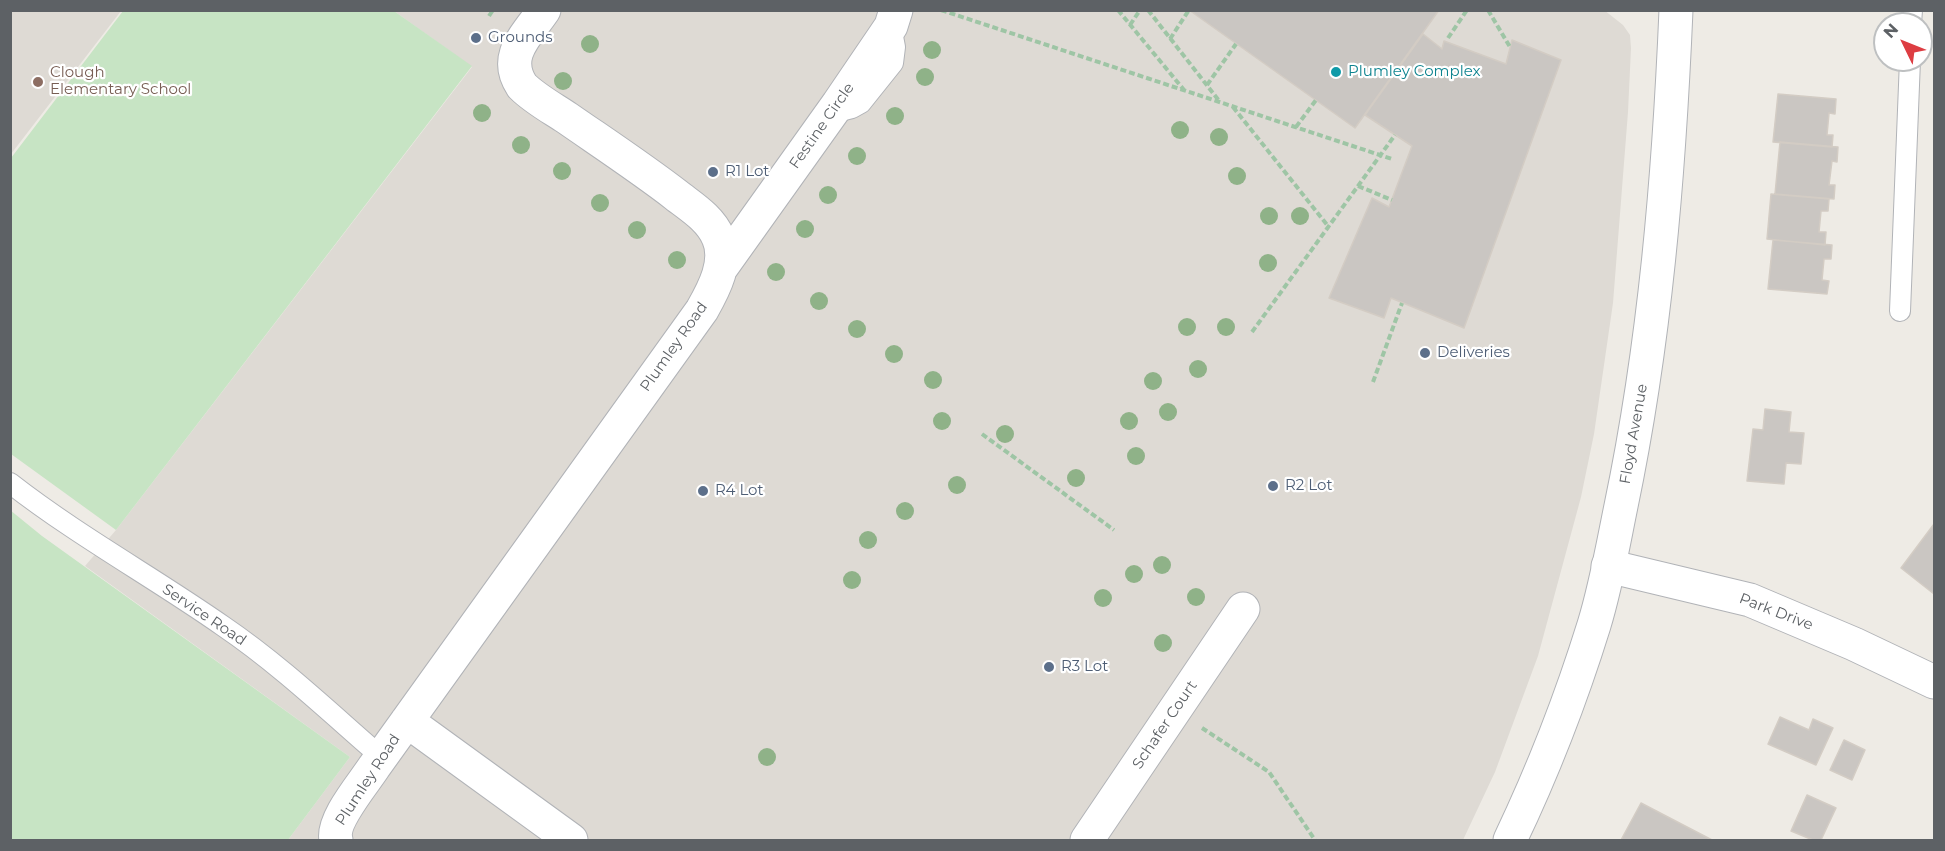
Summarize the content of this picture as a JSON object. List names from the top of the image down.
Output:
{
  "streets": {
    "street": [
      "Festine Circle",
      "Plumley Road",
      "Floyd Avenue",
      "Park Drive",
      "Schafer Court"
    ],
    "lane": ["Service Road"]
  },
  "crossings": [
    ["Festine Circle", "Plumley Road"],
    ["Plumley Road", "Service Road"],
    ["Floyd Avenue", "Park Drive"]
  ],
  "places": [
    "Grounds",
    "Plumley Complex",
    "Clough Elementary School",
    "R1 Lot",
    "Deliveries",
    "R2 Lot",
    "R4 Lot",
    "R3 Lot"
  ],
  "north": "top left"
}
